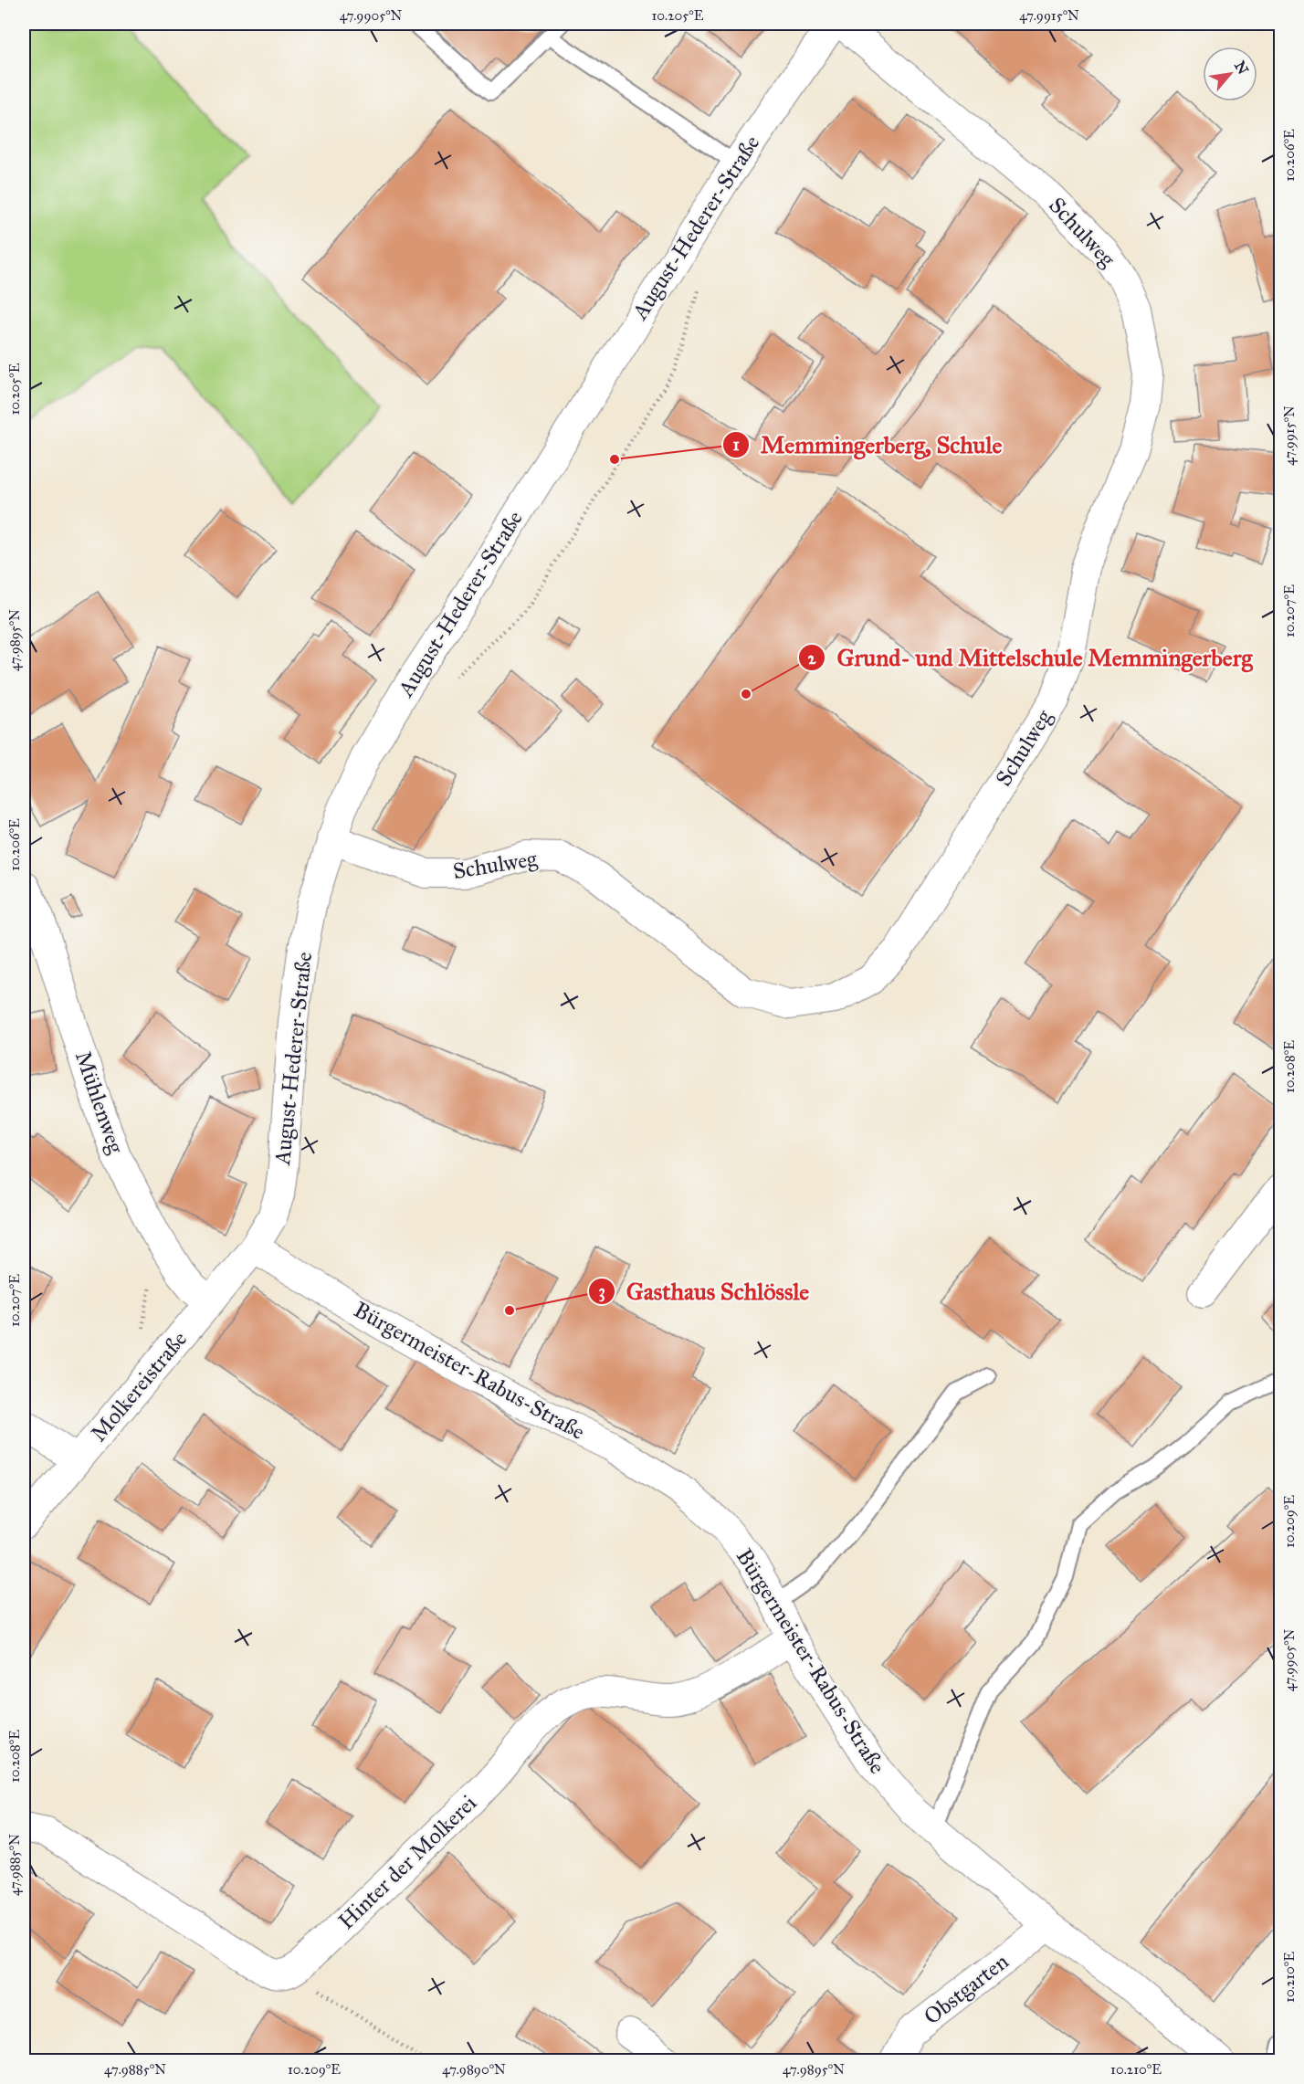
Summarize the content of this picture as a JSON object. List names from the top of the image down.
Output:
{
  "streets": {
    "street": [
      "August-Hederer-Straße",
      "Schulweg",
      "Mühlenweg",
      "Bürgermeister-Rabus-Straße",
      "Molkereistraße",
      "Hinter der Molkerei",
      "Obstgarten"
    ]
  },
  "crossings": [
    ["August-Hederer-Straße", "Schulweg"],
    ["August-Hederer-Straße", "Bürgermeister-Rabus-Straße"],
    ["August-Hederer-Straße", "Molkereistraße"],
    ["Mühlenweg", "Molkereistraße"],
    ["Bürgermeister-Rabus-Straße", "Molkereistraße"],
    ["Bürgermeister-Rabus-Straße", "Hinter der Molkerei"],
    ["Bürgermeister-Rabus-Straße", "Obstgarten"]
  ],
  "places": ["Memmingerberg, Schule", "Grund- und Mittelschule Memmingerberg", "Gasthaus Schlössle"],
  "north": "top right",
  "coordinates": [
    "47.9905°N",
    "10.205°E",
    "47.9915°N",
    "10.206°E",
    "10.207°E",
    "47.9895°N",
    "10.208°E",
    "10.209°E",
    "47.9885°N",
    "10.210°E",
    "47.9890°N"
  ]
}
